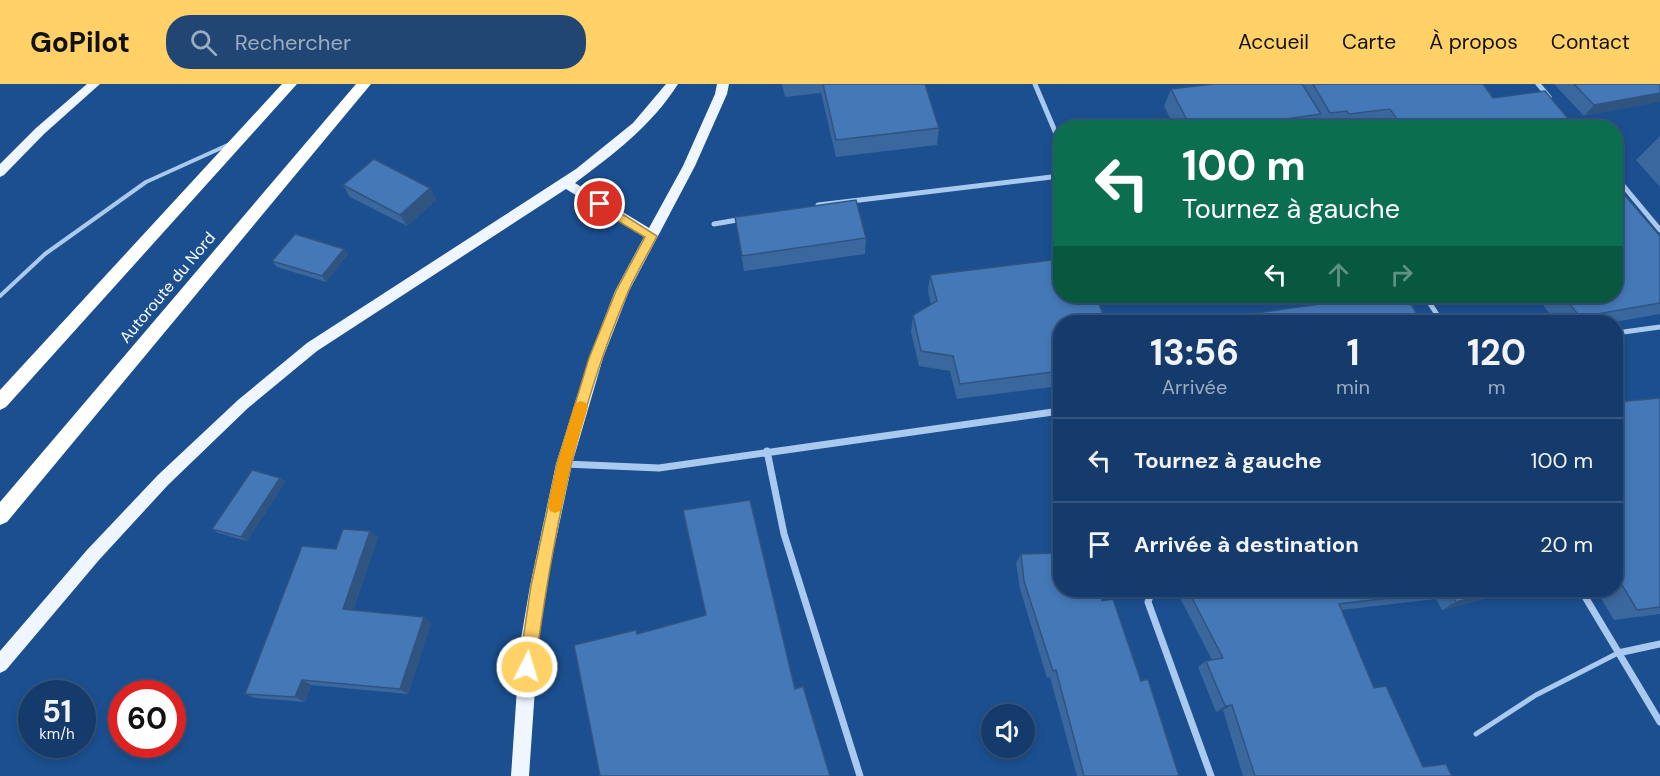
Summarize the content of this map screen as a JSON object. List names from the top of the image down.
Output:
{
  "streets": {
    "highway": ["Autoroute du Nord"]
  },
  "page": {
    "header": "GoPilot",
    "search": "Rechercher",
    "nav": [
      "Accueil",
      "Carte",
      "À propos",
      "Contact"
    ],
    "turn": ["100 m", "Tournez à gauche"],
    "eta": [
      "13:56",
      "Arrivée",
      "1",
      "min",
      "120",
      "m"
    ],
    "list": [
      {
        "name": "Tournez à gauche",
        "value": "100 m"
      },
      {
        "name": "Arrivée à destination",
        "value": "20 m"
      }
    ],
    "speed": "51 km/h",
    "limit": "60"
  }
}
